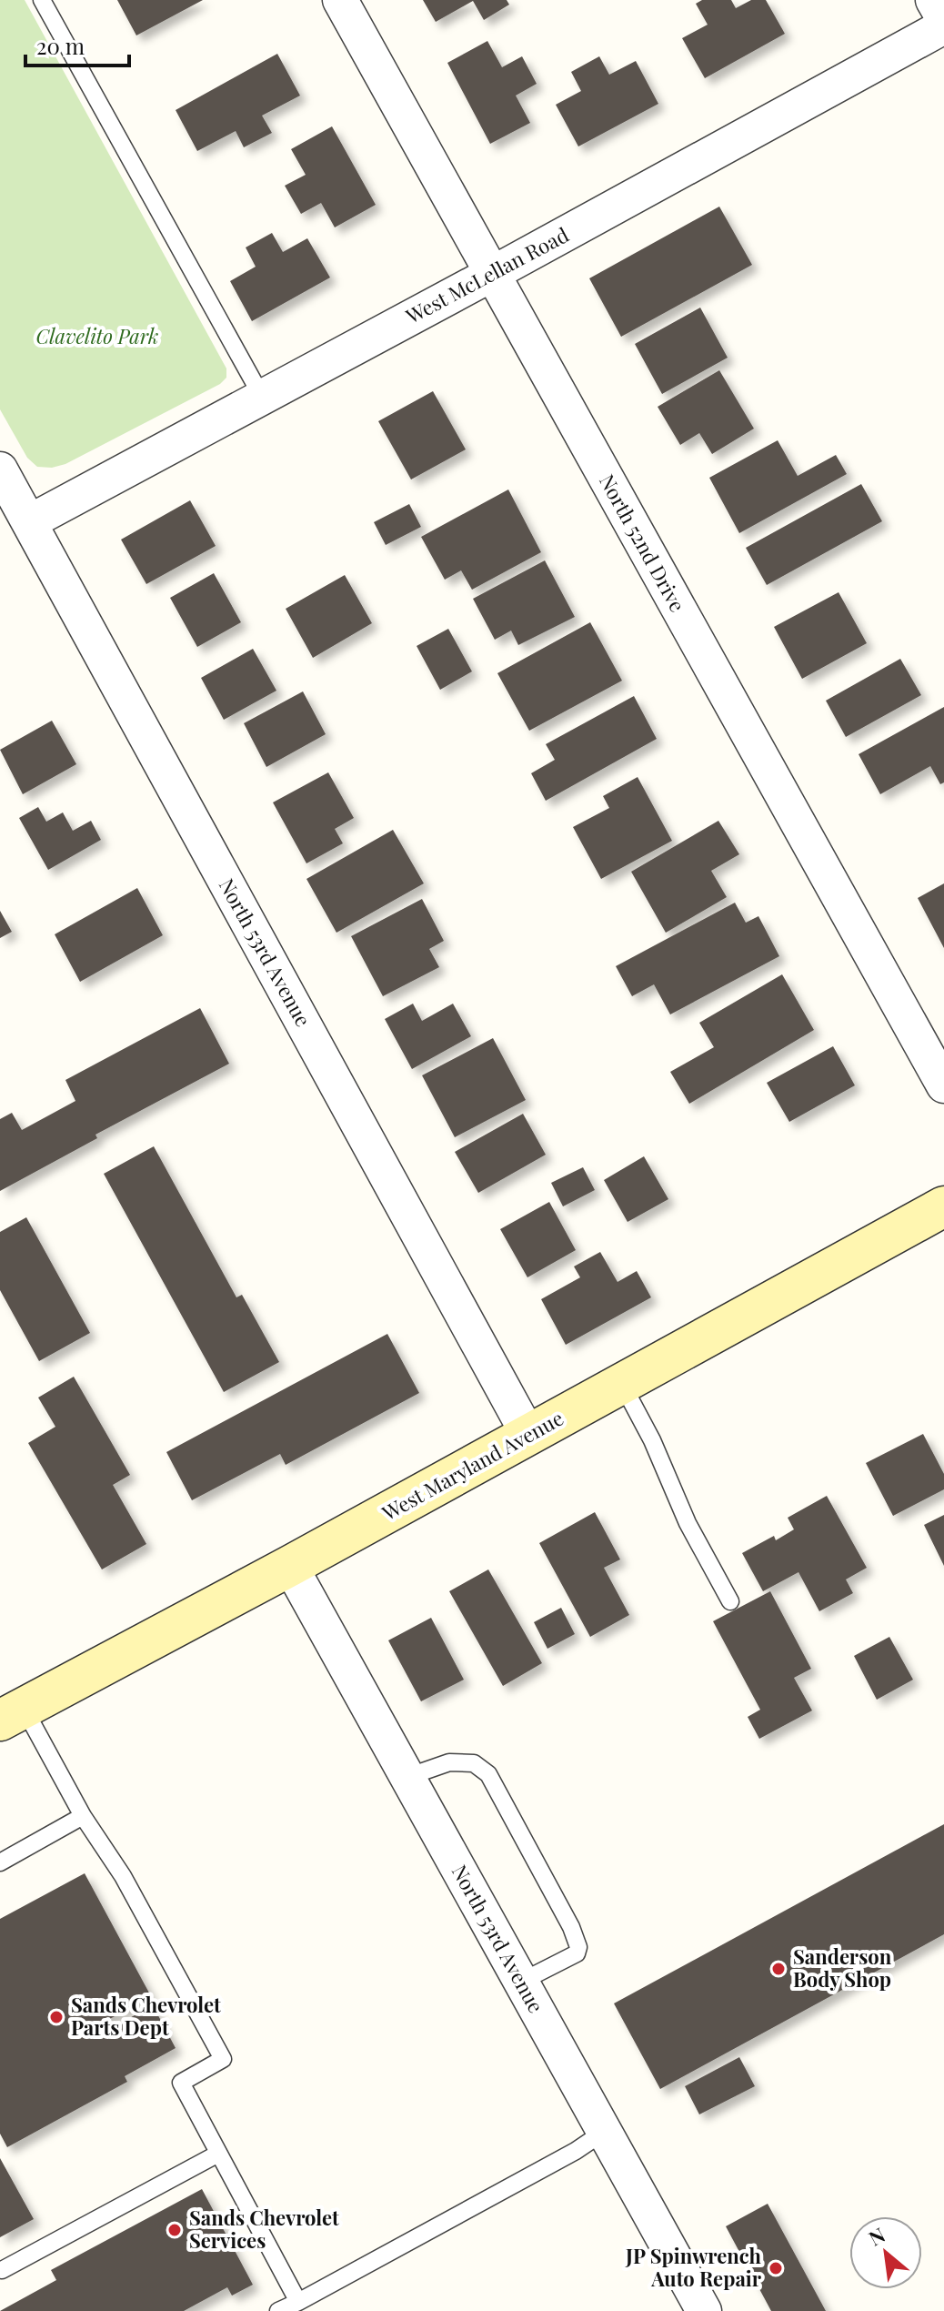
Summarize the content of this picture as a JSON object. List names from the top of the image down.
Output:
{
  "streets": {
    "street": [
      "West McLellan Road",
      "North 52nd Drive",
      "North 53rd Avenue",
      "West Maryland Avenue"
    ]
  },
  "crossings": [
    ["West McLellan Road", "North 52nd Drive"],
    ["West McLellan Road", "North 53rd Avenue"],
    ["North 53rd Avenue", "West Maryland Avenue"]
  ],
  "parks": ["Clavelito Park"],
  "places": [
    "Sanderson Body Shop",
    "Sands Chevrolet Parts Dept",
    "Sands Chevrolet Services",
    "JP Spinwrench Auto Repair"
  ],
  "scale_bar": "20 m",
  "north": "top left"
}
